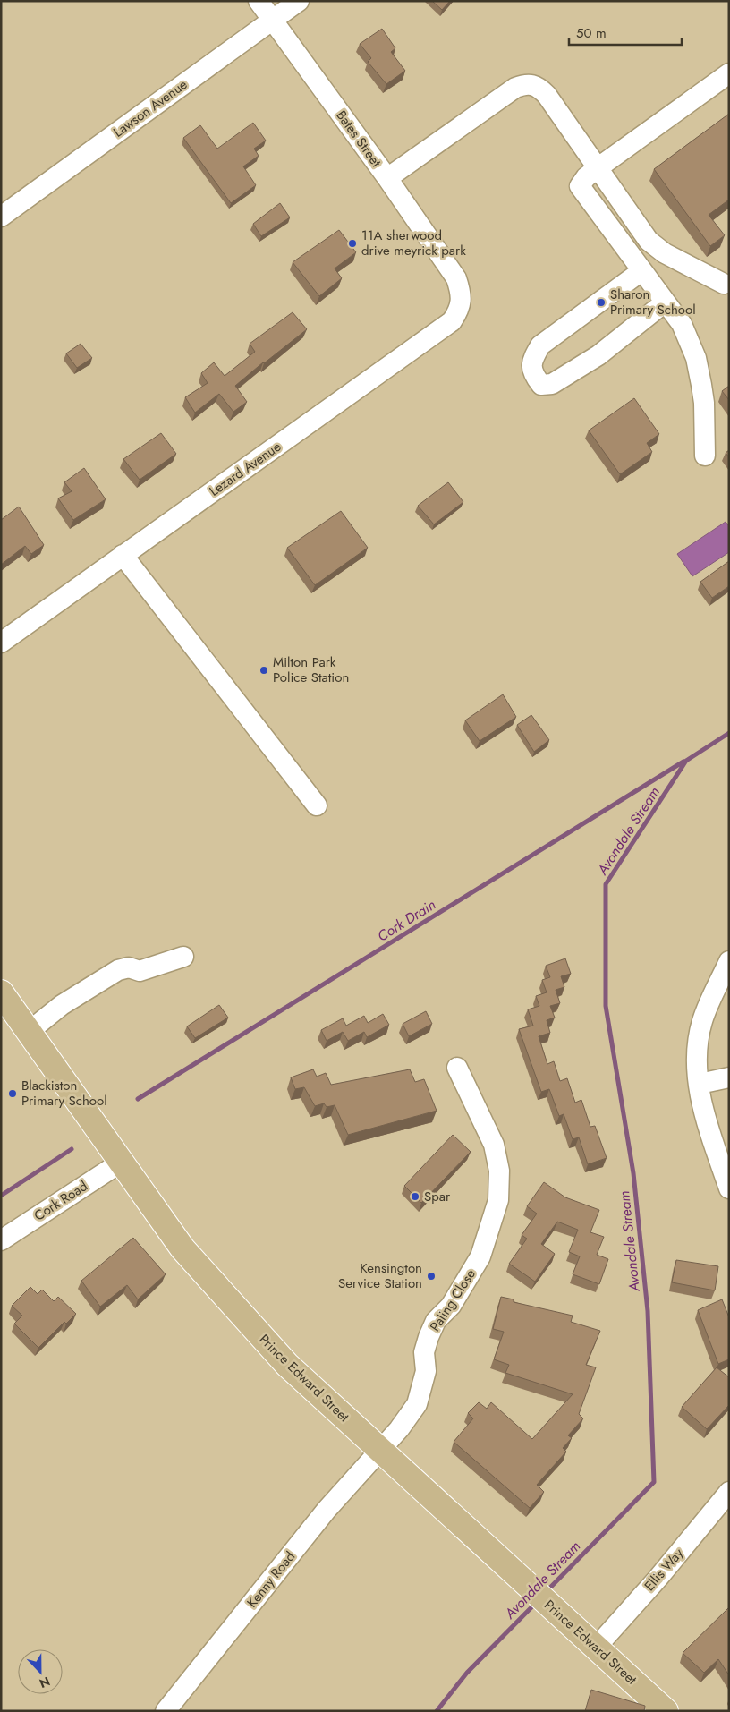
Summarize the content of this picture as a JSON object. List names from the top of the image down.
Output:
{
  "streets": {
    "main road": ["Prince Edward Street"],
    "street": [
      "Lawson Avenue",
      "Bates Street",
      "Lezard Avenue",
      "Cork Road",
      "Paling Close",
      "Ellis Way",
      "Kenny Road"
    ]
  },
  "crossings": [
    ["Lawson Avenue", "Bates Street"],
    ["Bates Street", "Lezard Avenue"],
    ["Cork Road", "Prince Edward Street"],
    ["Paling Close", "Prince Edward Street"],
    ["Paling Close", "Kenny Road"],
    ["Prince Edward Street", "Ellis Way"],
    ["Prince Edward Street", "Kenny Road"]
  ],
  "water": ["Avondale Stream", "Cork Drain"],
  "places": [
    "11A sherwood drive meyrick park",
    "Sharon Primary School",
    "Milton Park Police Station",
    "Blackiston Primary School",
    "Spar",
    "Kensington Service Station"
  ],
  "scale_bar": "50 m",
  "north": "bottom"
}
